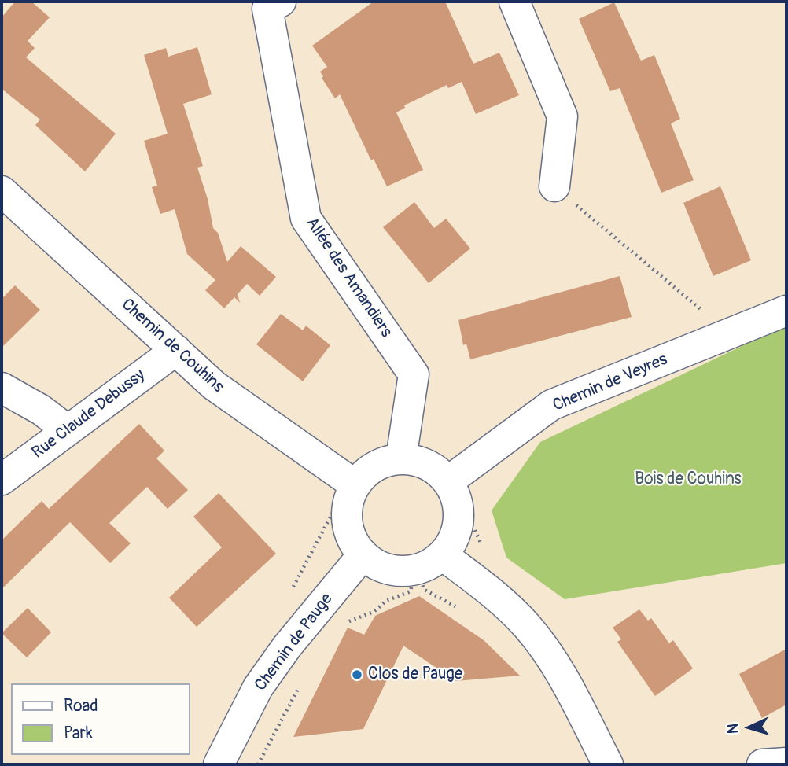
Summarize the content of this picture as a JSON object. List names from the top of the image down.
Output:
{
  "streets": {
    "street": [
      "Allée des Amandiers",
      "Chemin de Couhins",
      "Chemin de Veyres",
      "Rue Claude Debussy",
      "Chemin de Pauge"
    ]
  },
  "crossings": [
    ["Allée des Amandiers", "Chemin de Couhins"],
    ["Allée des Amandiers", "Chemin de Veyres"],
    ["Allée des Amandiers", "Chemin de Pauge"],
    ["Chemin de Couhins", "Chemin de Veyres"],
    ["Chemin de Couhins", "Rue Claude Debussy"],
    ["Chemin de Couhins", "Chemin de Pauge"],
    ["Chemin de Veyres", "Chemin de Pauge"]
  ],
  "parks": ["Bois de Couhins"],
  "places": ["Clos de Pauge"],
  "legend": ["Road", "Park"],
  "north": "left"
}
